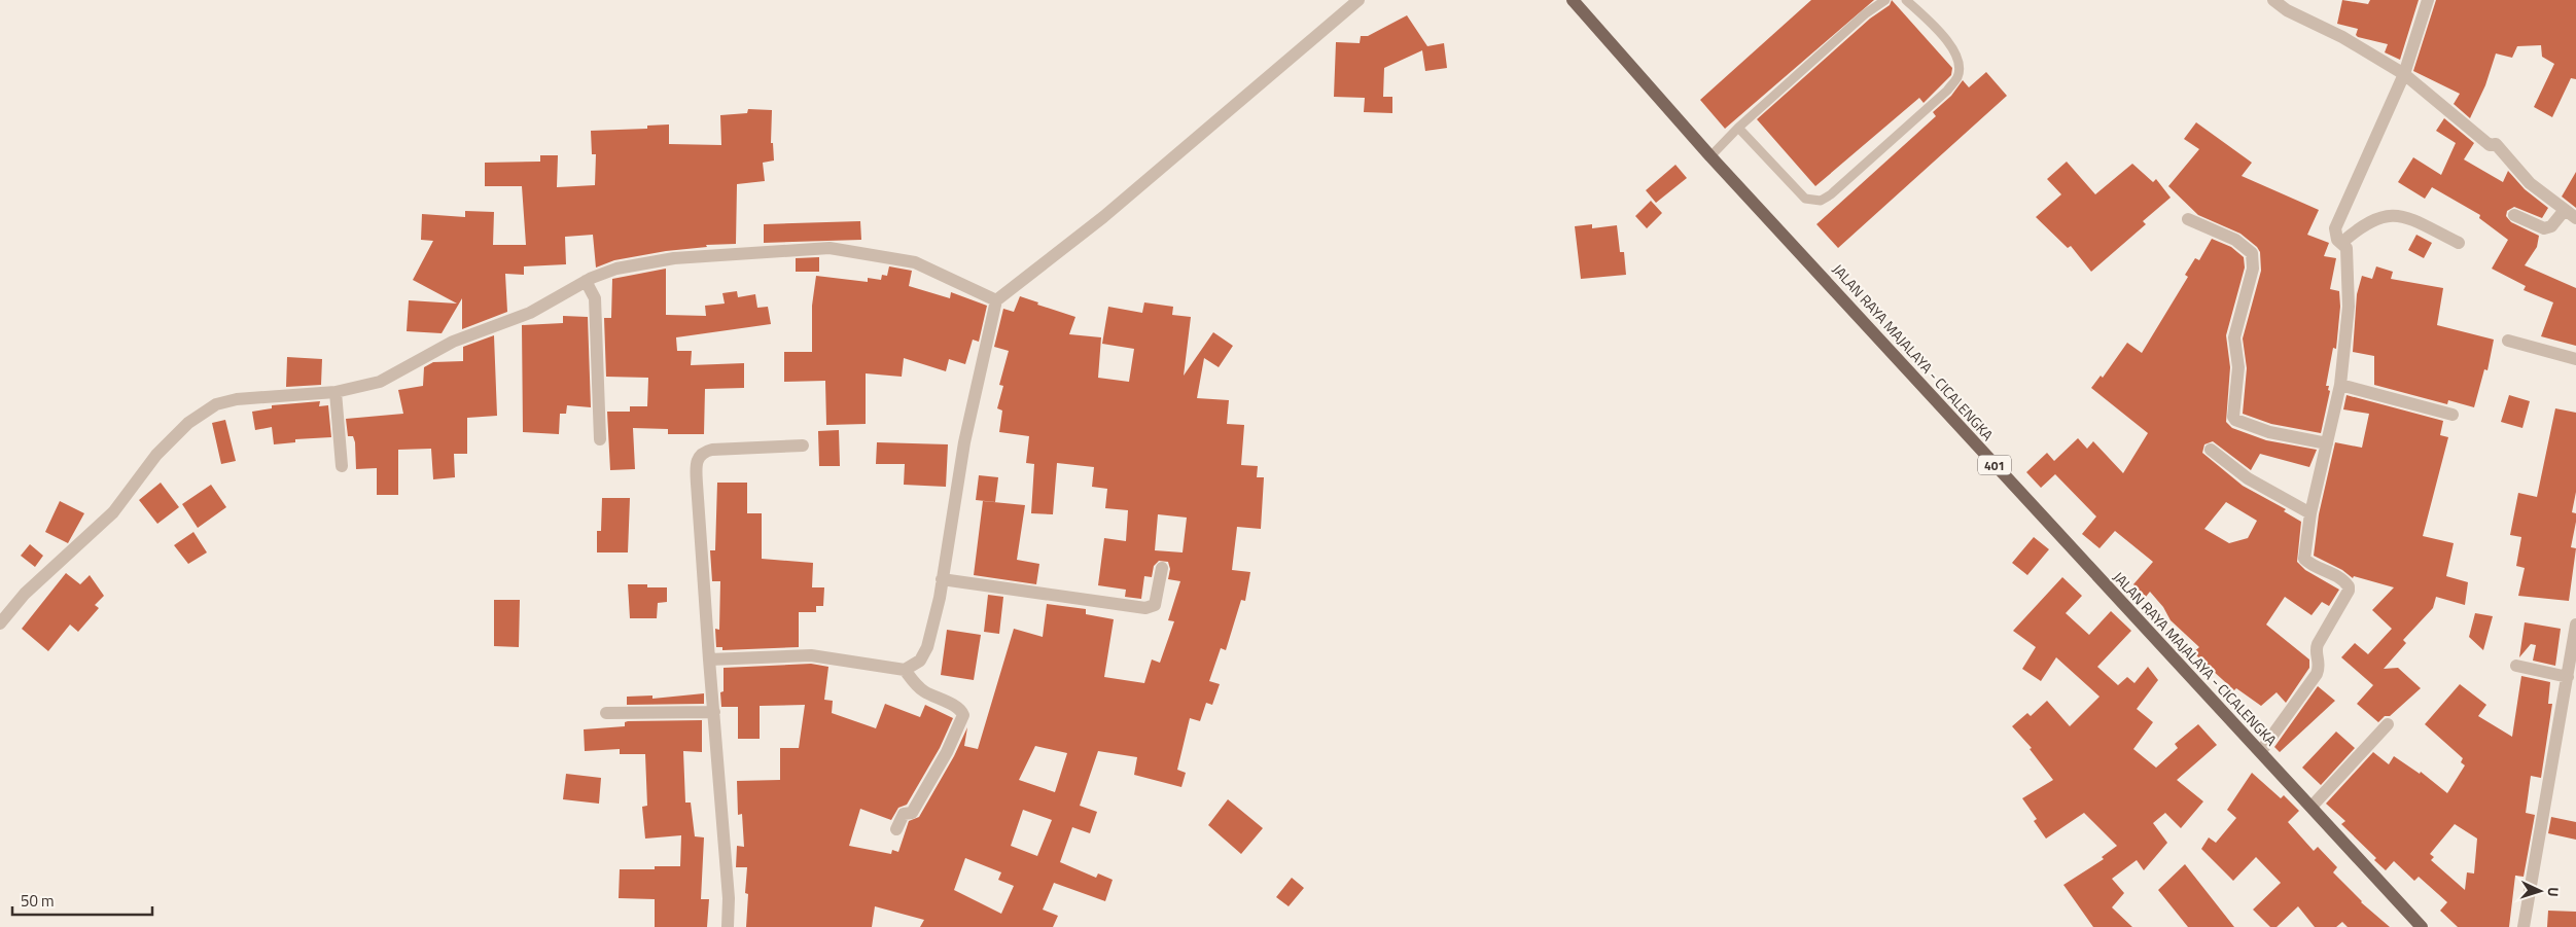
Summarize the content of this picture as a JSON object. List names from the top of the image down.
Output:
{
  "streets": {
    "main road": ["JALAN RAYA MAJALAYA - CICALENGKA", "401"]
  },
  "scale_bar": "50 m",
  "north": "right"
}
